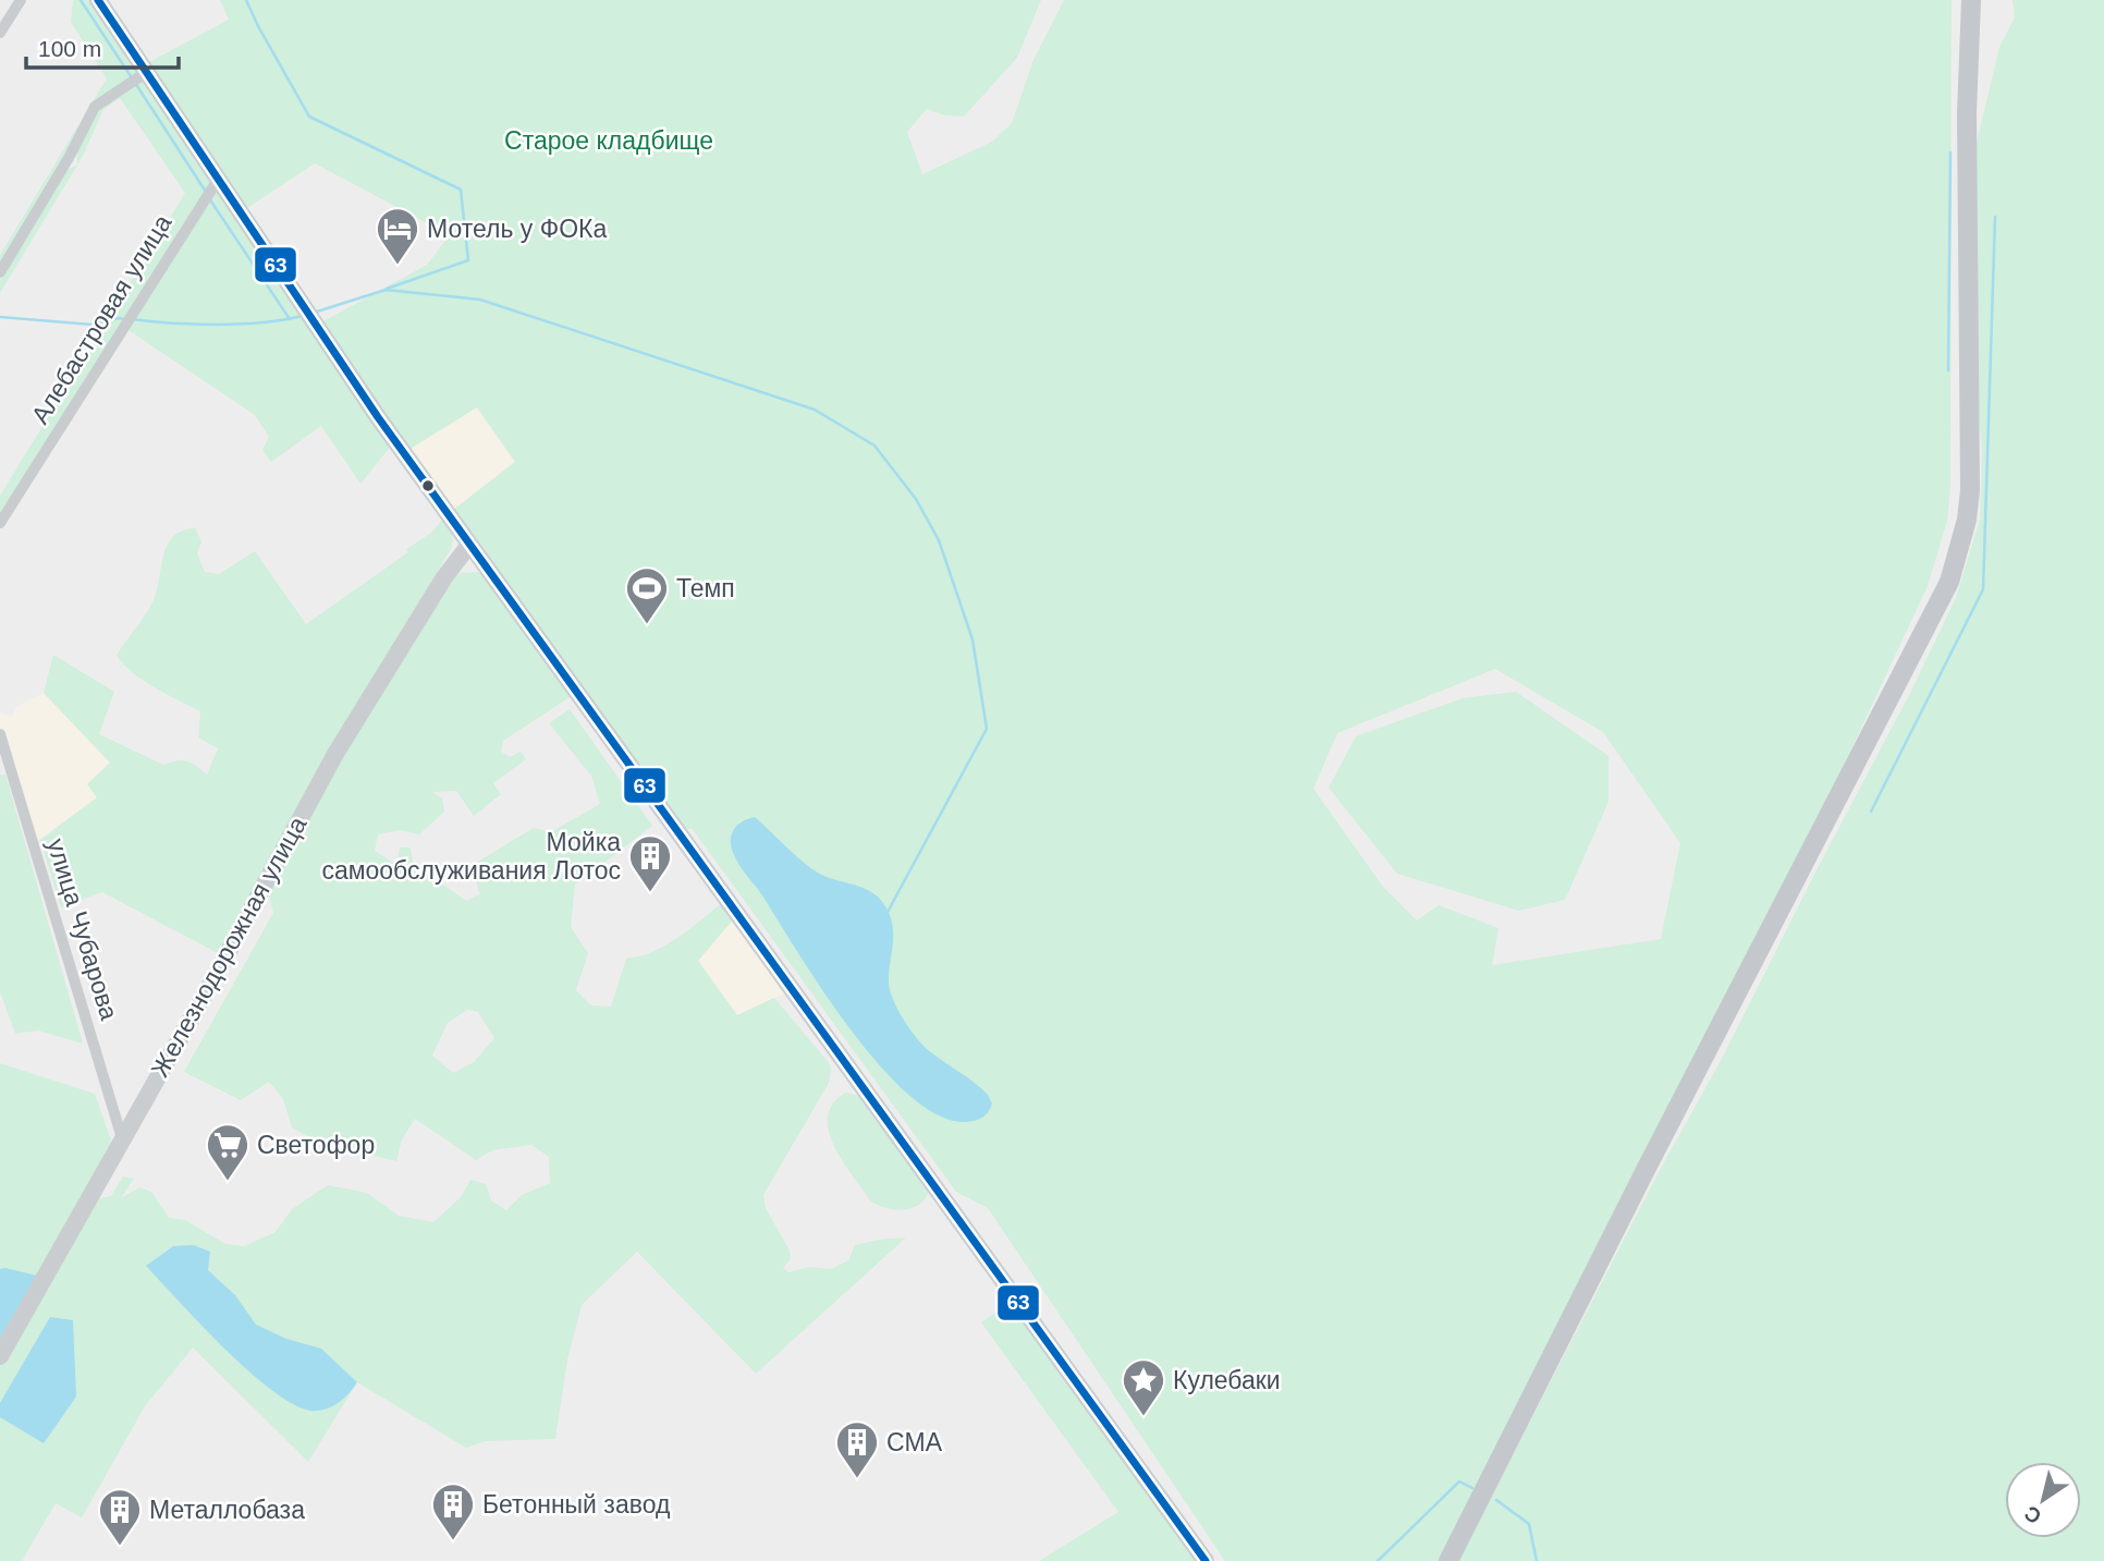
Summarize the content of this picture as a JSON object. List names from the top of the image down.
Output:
{
  "streets": {
    "main road": ["Железнодорожная улица"],
    "street": ["Алебастровая улица", "улица Чубарова"]
  },
  "crossings": [
    ["улица Чубарова", "Железнодорожная улица"]
  ],
  "parks": ["Старое кладбище"],
  "places": {
    "hotel": ["Мотель у ФОКа"],
    "sports": ["Темп"],
    "building": [
      "Мойка самообслуживания Лотос",
      "CMA",
      "Бетонный завод",
      "Металлобаза"
    ],
    "supermarket": ["Светофор"],
    "place": ["Кулебаки"]
  },
  "lines": ["transit line 63"],
  "scale_bar": "100 m",
  "north": "bottom left"
}
